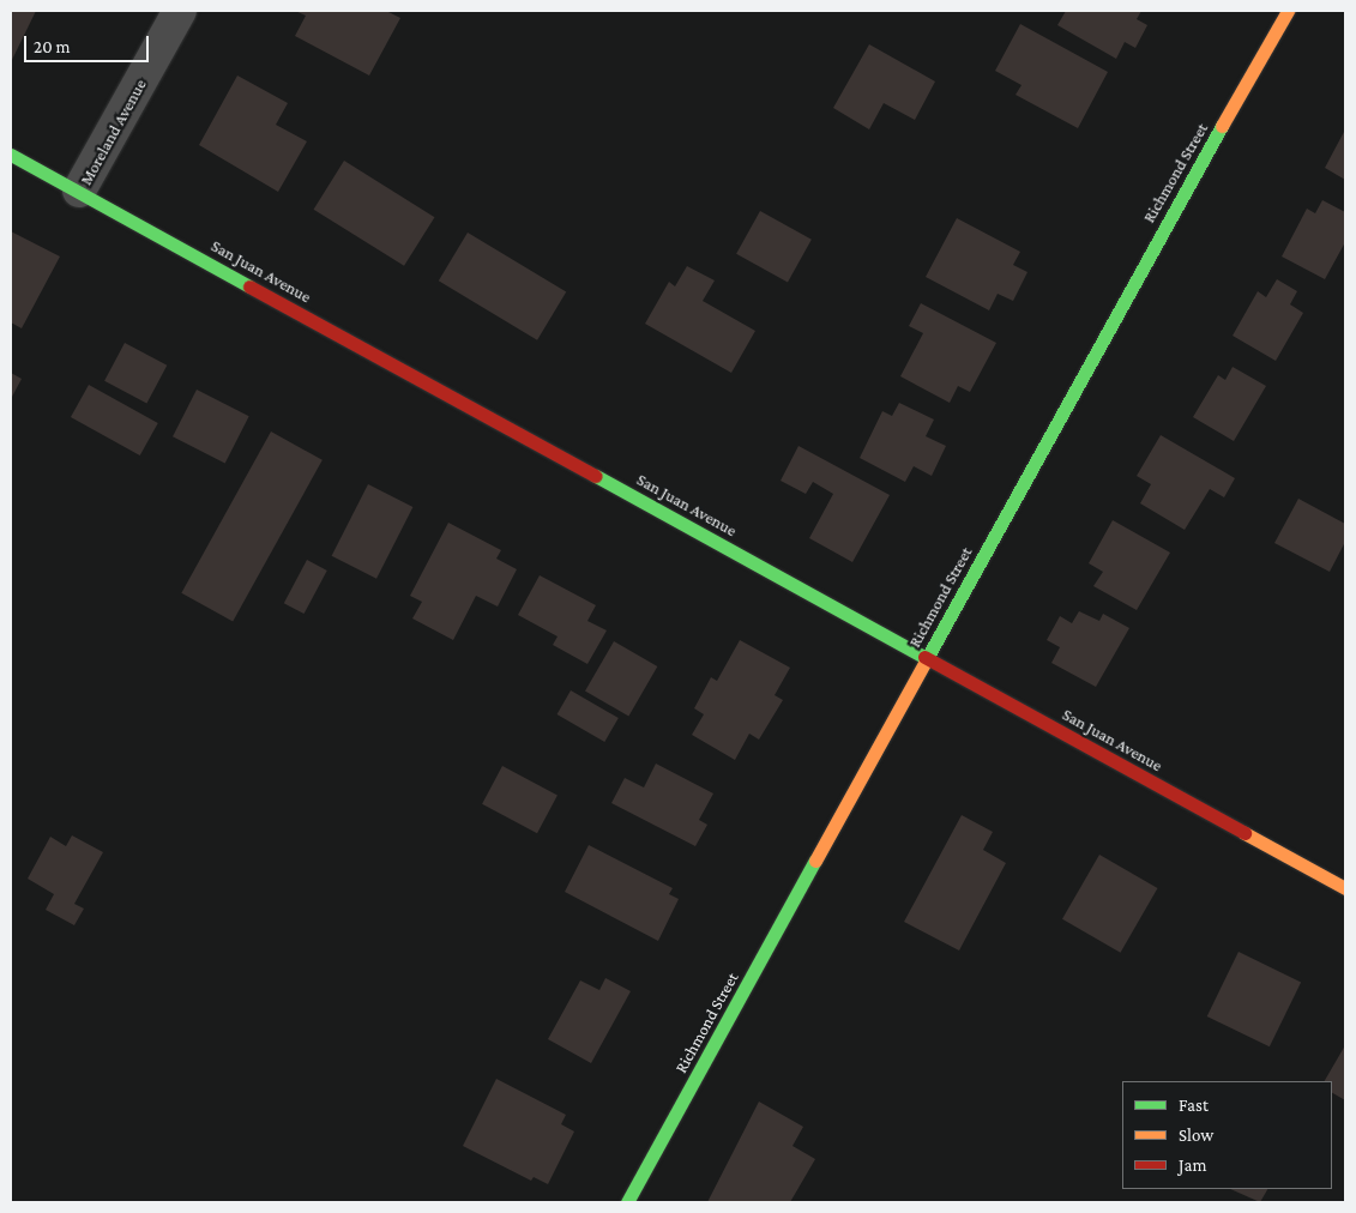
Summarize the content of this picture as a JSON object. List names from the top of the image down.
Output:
{
  "streets": {
    "street": ["Moreland Avenue", "Richmond Street", "San Juan Avenue"]
  },
  "crossings": [
    ["Moreland Avenue", "San Juan Avenue"],
    ["Richmond Street", "San Juan Avenue"]
  ],
  "legend": ["Fast", "Slow", "Jam"],
  "scale_bar": "20 m"
}
